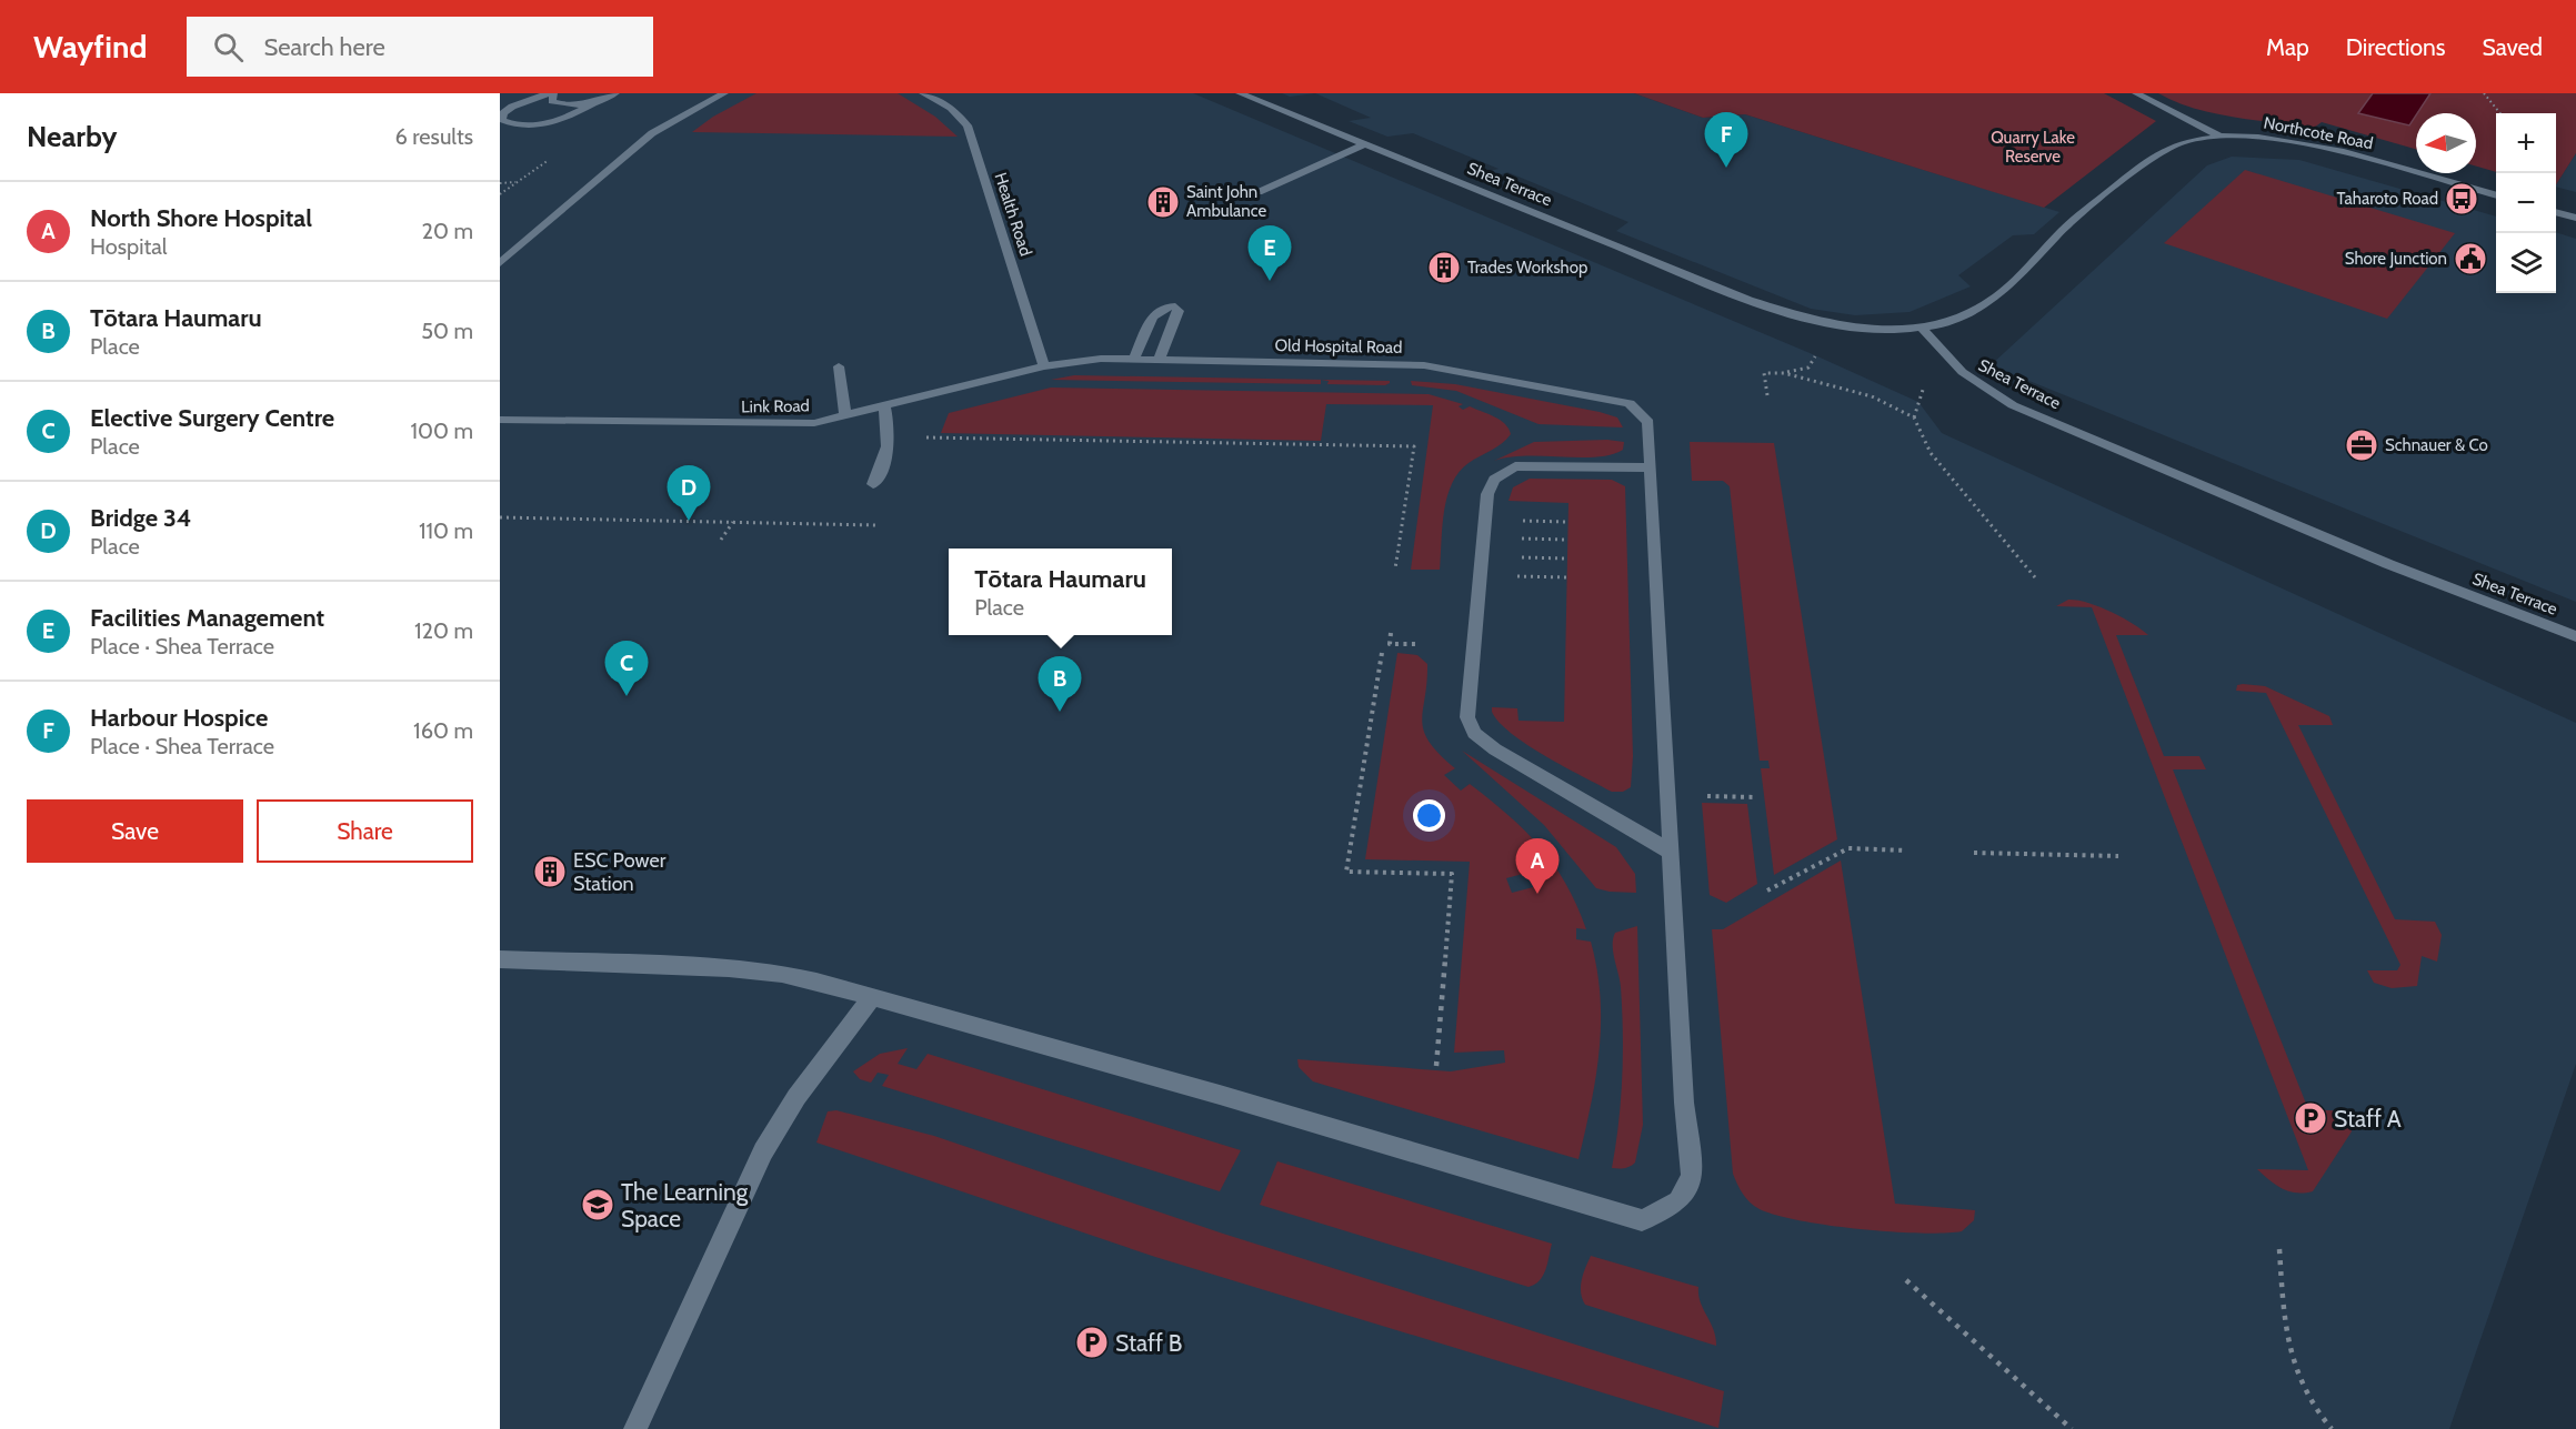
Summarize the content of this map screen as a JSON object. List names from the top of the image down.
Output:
{
  "streets": {
    "street": [
      "Northcote Road",
      "Shea Terrace",
      "Health Road",
      "Old Hospital Road",
      "Link Road"
    ]
  },
  "crossings": [
    ["Health Road", "Old Hospital Road"],
    ["Health Road", "Link Road"],
    ["Old Hospital Road", "Link Road"]
  ],
  "parks": ["Quarry Lake Reserve"],
  "places": {
    "bus stop": ["Taharoto Road"],
    "building": ["Saint John Ambulance", "Trades Workshop", "ESC Power Station"],
    "public building": ["Shore Junction"],
    "office": ["Schnauer & Co"],
    "parking": ["Staff A", "Staff B"],
    "school or university": ["The Learning Space"]
  },
  "north": "left",
  "page": {
    "header": "Wayfind",
    "search": "Search here",
    "nav": ["Map", "Directions", "Saved"],
    "heading": ["Nearby", "6 results"],
    "pins": [
      "F",
      "E",
      "D",
      "C",
      "B",
      "A"
    ],
    "map_buttons": ["+", "−"],
    "list": [
      {
        "mark": "A",
        "name": "North Shore Hospital",
        "note": "Hospital",
        "value": "20 m"
      },
      {
        "mark": "B",
        "name": "Tōtara Haumaru",
        "note": "Place",
        "value": "50 m"
      },
      {
        "mark": "C",
        "name": "Elective Surgery Centre",
        "note": "Place",
        "value": "100 m"
      },
      {
        "mark": "D",
        "name": "Bridge 34",
        "note": "Place",
        "value": "110 m"
      },
      {
        "mark": "E",
        "name": "Facilities Management",
        "note": "Place · Shea Terrace",
        "value": "120 m"
      },
      {
        "mark": "F",
        "name": "Harbour Hospice",
        "note": "Place · Shea Terrace",
        "value": "160 m"
      }
    ],
    "popup": ["Tōtara Haumaru", "Place"],
    "buttons": ["Save", "Share"]
  }
}
